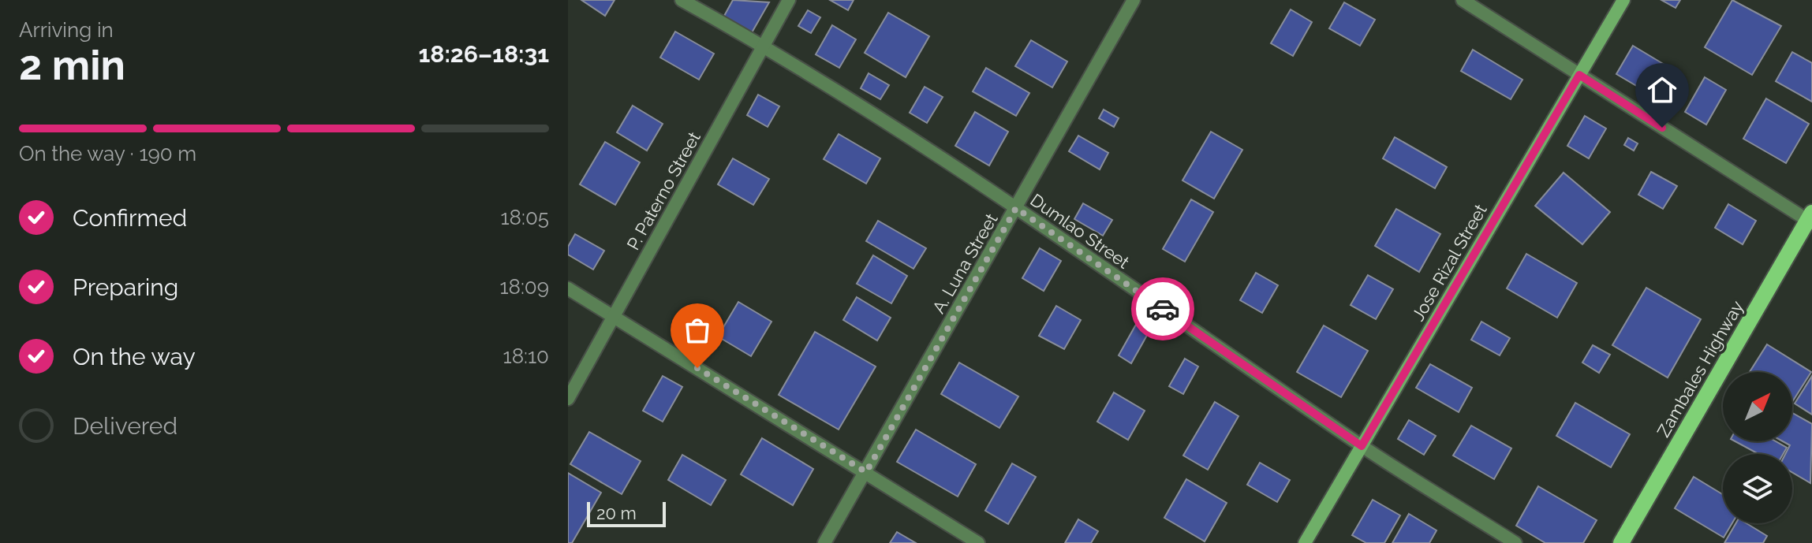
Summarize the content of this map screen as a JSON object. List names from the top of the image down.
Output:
{
  "streets": {
    "main road": ["Zambales Highway"],
    "street": [
      "P. Paterno Street",
      "Dumlao Street",
      "Jose Rizal Street",
      "A. Luna Street"
    ]
  },
  "crossings": [
    ["P. Paterno Street", "Dumlao Street"],
    ["Dumlao Street", "Jose Rizal Street"],
    ["Dumlao Street", "A. Luna Street"]
  ],
  "scale_bar": "20 m",
  "north": "top right",
  "page": {
    "heading": ["2 min", "Arriving in", "18:26–18:31"],
    "bar": "On the way · 190 m",
    "list": [
      ["Confirmed", "18:05"],
      ["Preparing", "18:09"],
      ["On the way", "18:10"],
      "Delivered"
    ],
    "scale": "20 m"
  }
}
